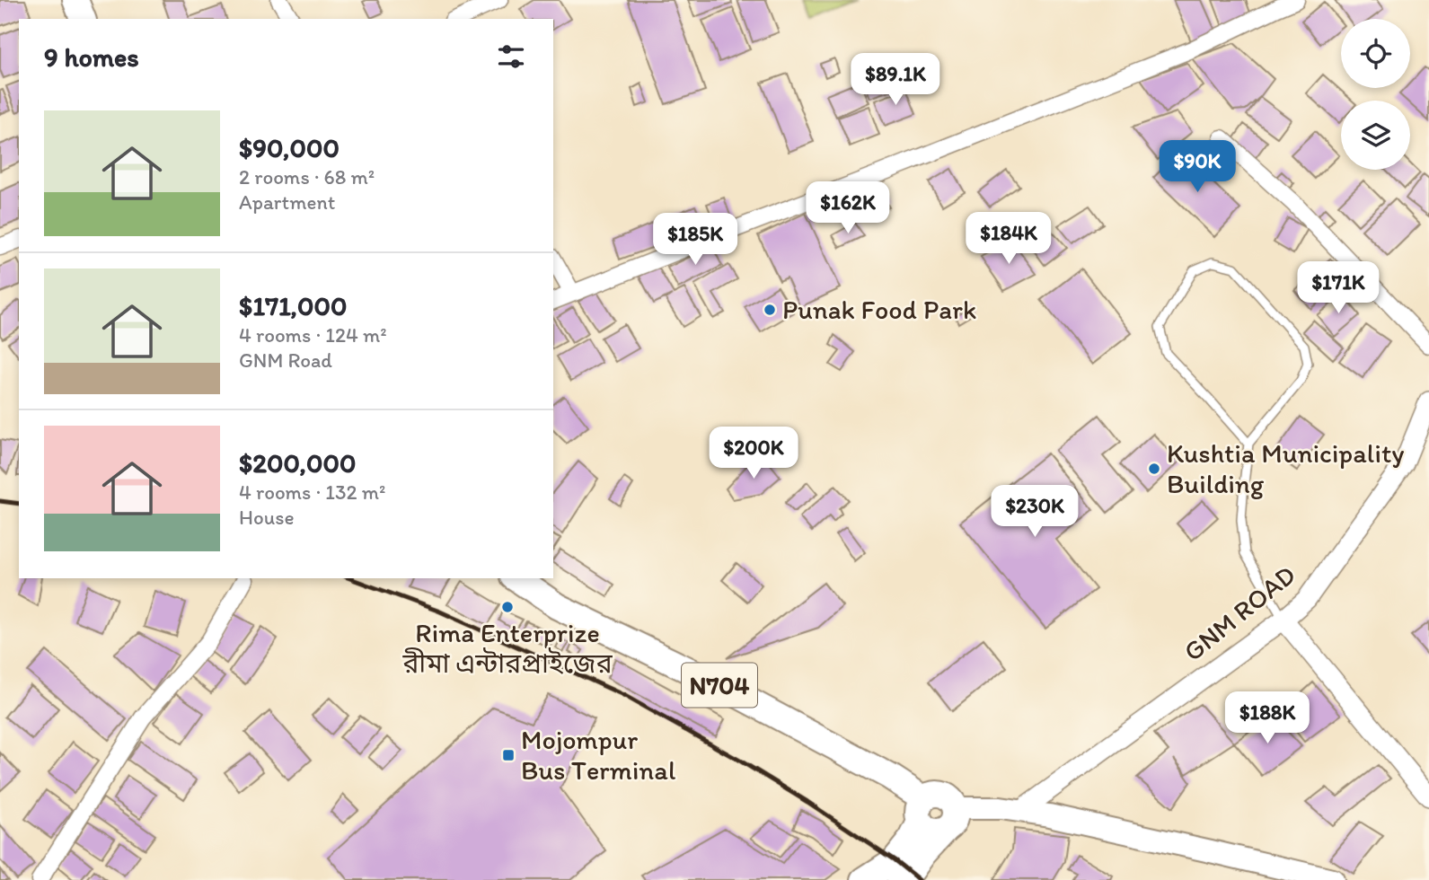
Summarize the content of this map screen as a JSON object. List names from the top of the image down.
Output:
{
  "streets": {
    "highway": ["N704"],
    "street": ["GNM ROAD"]
  },
  "places": {
    "other": ["Punak Food Park", "Kushtia Municipality Building", "Rima Enterprize রীমা এন্টারপ্রাইজের"],
    "transit": ["Mojompur Bus Terminal"]
  },
  "page": {
    "heading": "9 homes",
    "price": [
      "$89.1K",
      "$90K",
      "$162K",
      "$184K",
      "$185K",
      "$171K",
      "$200K",
      "$230K",
      "$188K"
    ],
    "list": [
      {
        "name": "$90,000",
        "note": "2 rooms · 68 m² · Apartment"
      },
      {
        "name": "$171,000",
        "note": "4 rooms · 124 m² · GNM Road"
      },
      {
        "name": "$200,000",
        "note": "4 rooms · 132 m² · House"
      }
    ]
  }
}
